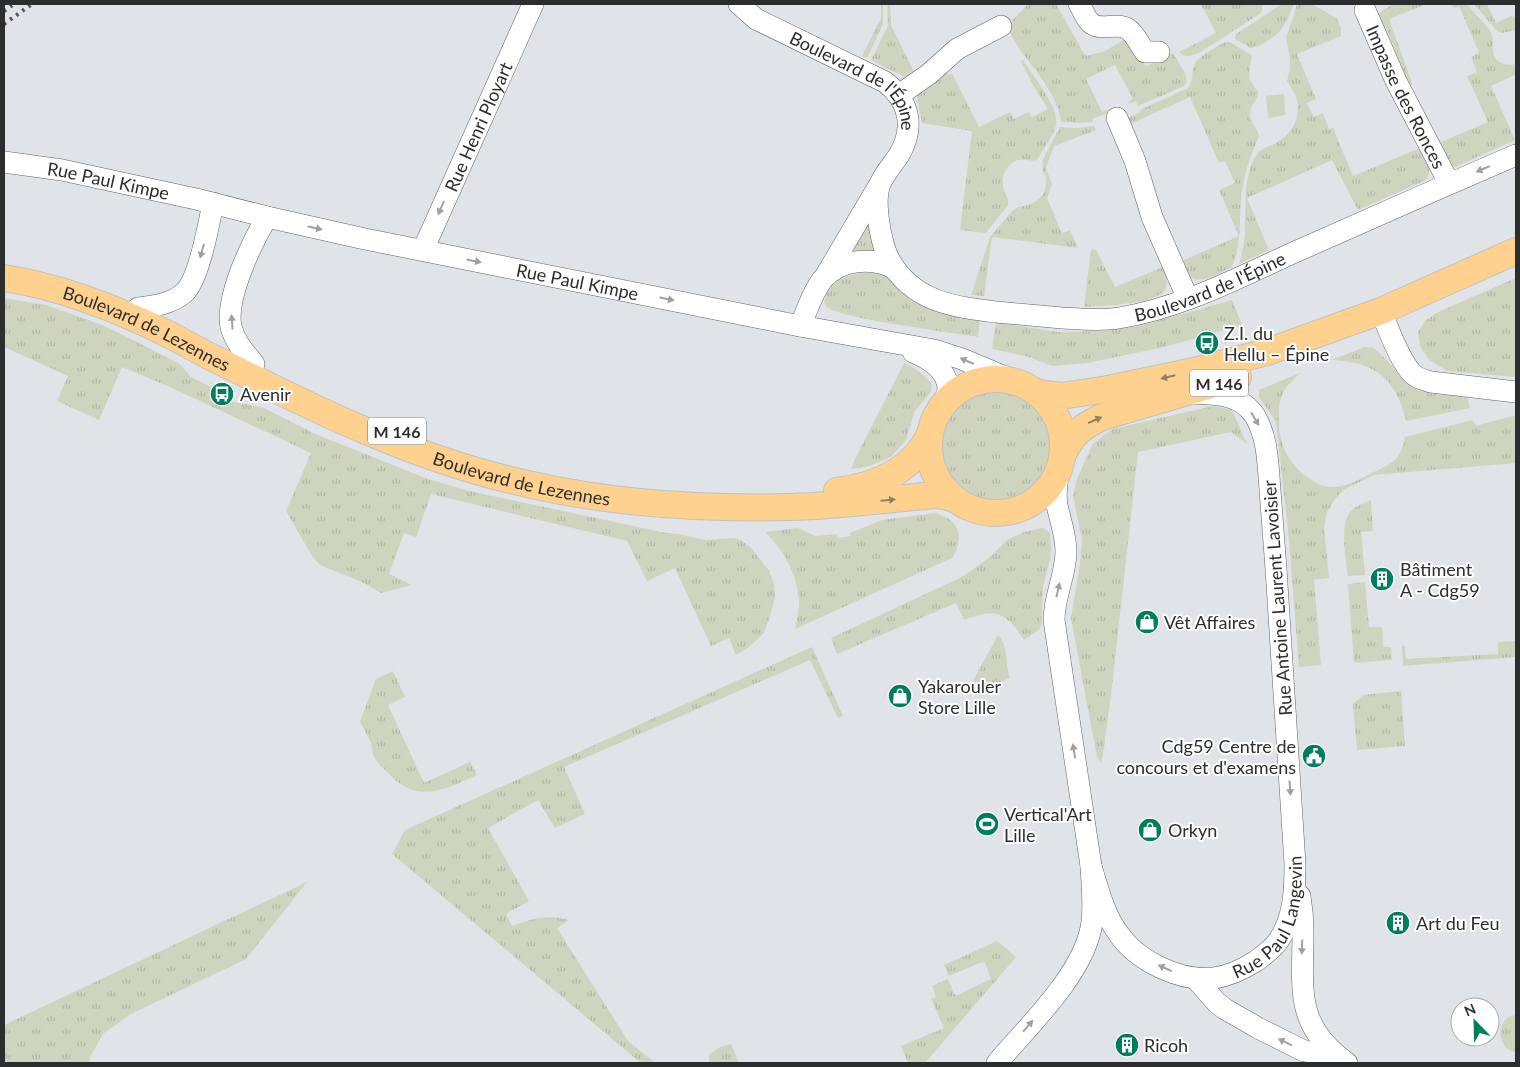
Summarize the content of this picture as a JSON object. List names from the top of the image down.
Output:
{
  "streets": {
    "main road": ["Boulevard de Lezennes", "M 146"],
    "street": [
      "Boulevard de l'Épine",
      "Impasse des Ronces",
      "Rue Henri Ployart",
      "Rue Paul Kimpe",
      "Rue Antoine Laurent Lavoisier",
      "Rue Paul Langevin"
    ]
  },
  "crossings": [
    ["Boulevard de l'Épine", "Impasse des Ronces"],
    ["Boulevard de l'Épine", "Rue Paul Kimpe"],
    ["Rue Henri Ployart", "Rue Paul Kimpe"],
    ["Rue Paul Kimpe", "Boulevard de Lezennes"],
    ["Rue Paul Kimpe", "M 146"],
    ["Rue Paul Kimpe", "Rue Paul Langevin"],
    ["Boulevard de Lezennes", "M 146"],
    ["Boulevard de Lezennes", "Rue Paul Langevin"],
    ["M 146", "Rue Antoine Laurent Lavoisier"],
    ["M 146", "Rue Paul Langevin"],
    ["Rue Antoine Laurent Lavoisier", "Rue Paul Langevin"]
  ],
  "one_way": ["Rue Henri Ployart", "Rue Antoine Laurent Lavoisier"],
  "places": {
    "bus stop": ["Z.I. du Hellu – Épine", "Avenir"],
    "building": ["Bâtiment A - Cdg59", "Art du Feu", "Ricoh"],
    "shop": ["Vêt Affaires", "Yakarouler Store Lille", "Orkyn"],
    "public building": ["Cdg59 Centre de concours et d'examens"],
    "sports": ["Vertical'Art Lille"]
  },
  "north": "top left"
}
